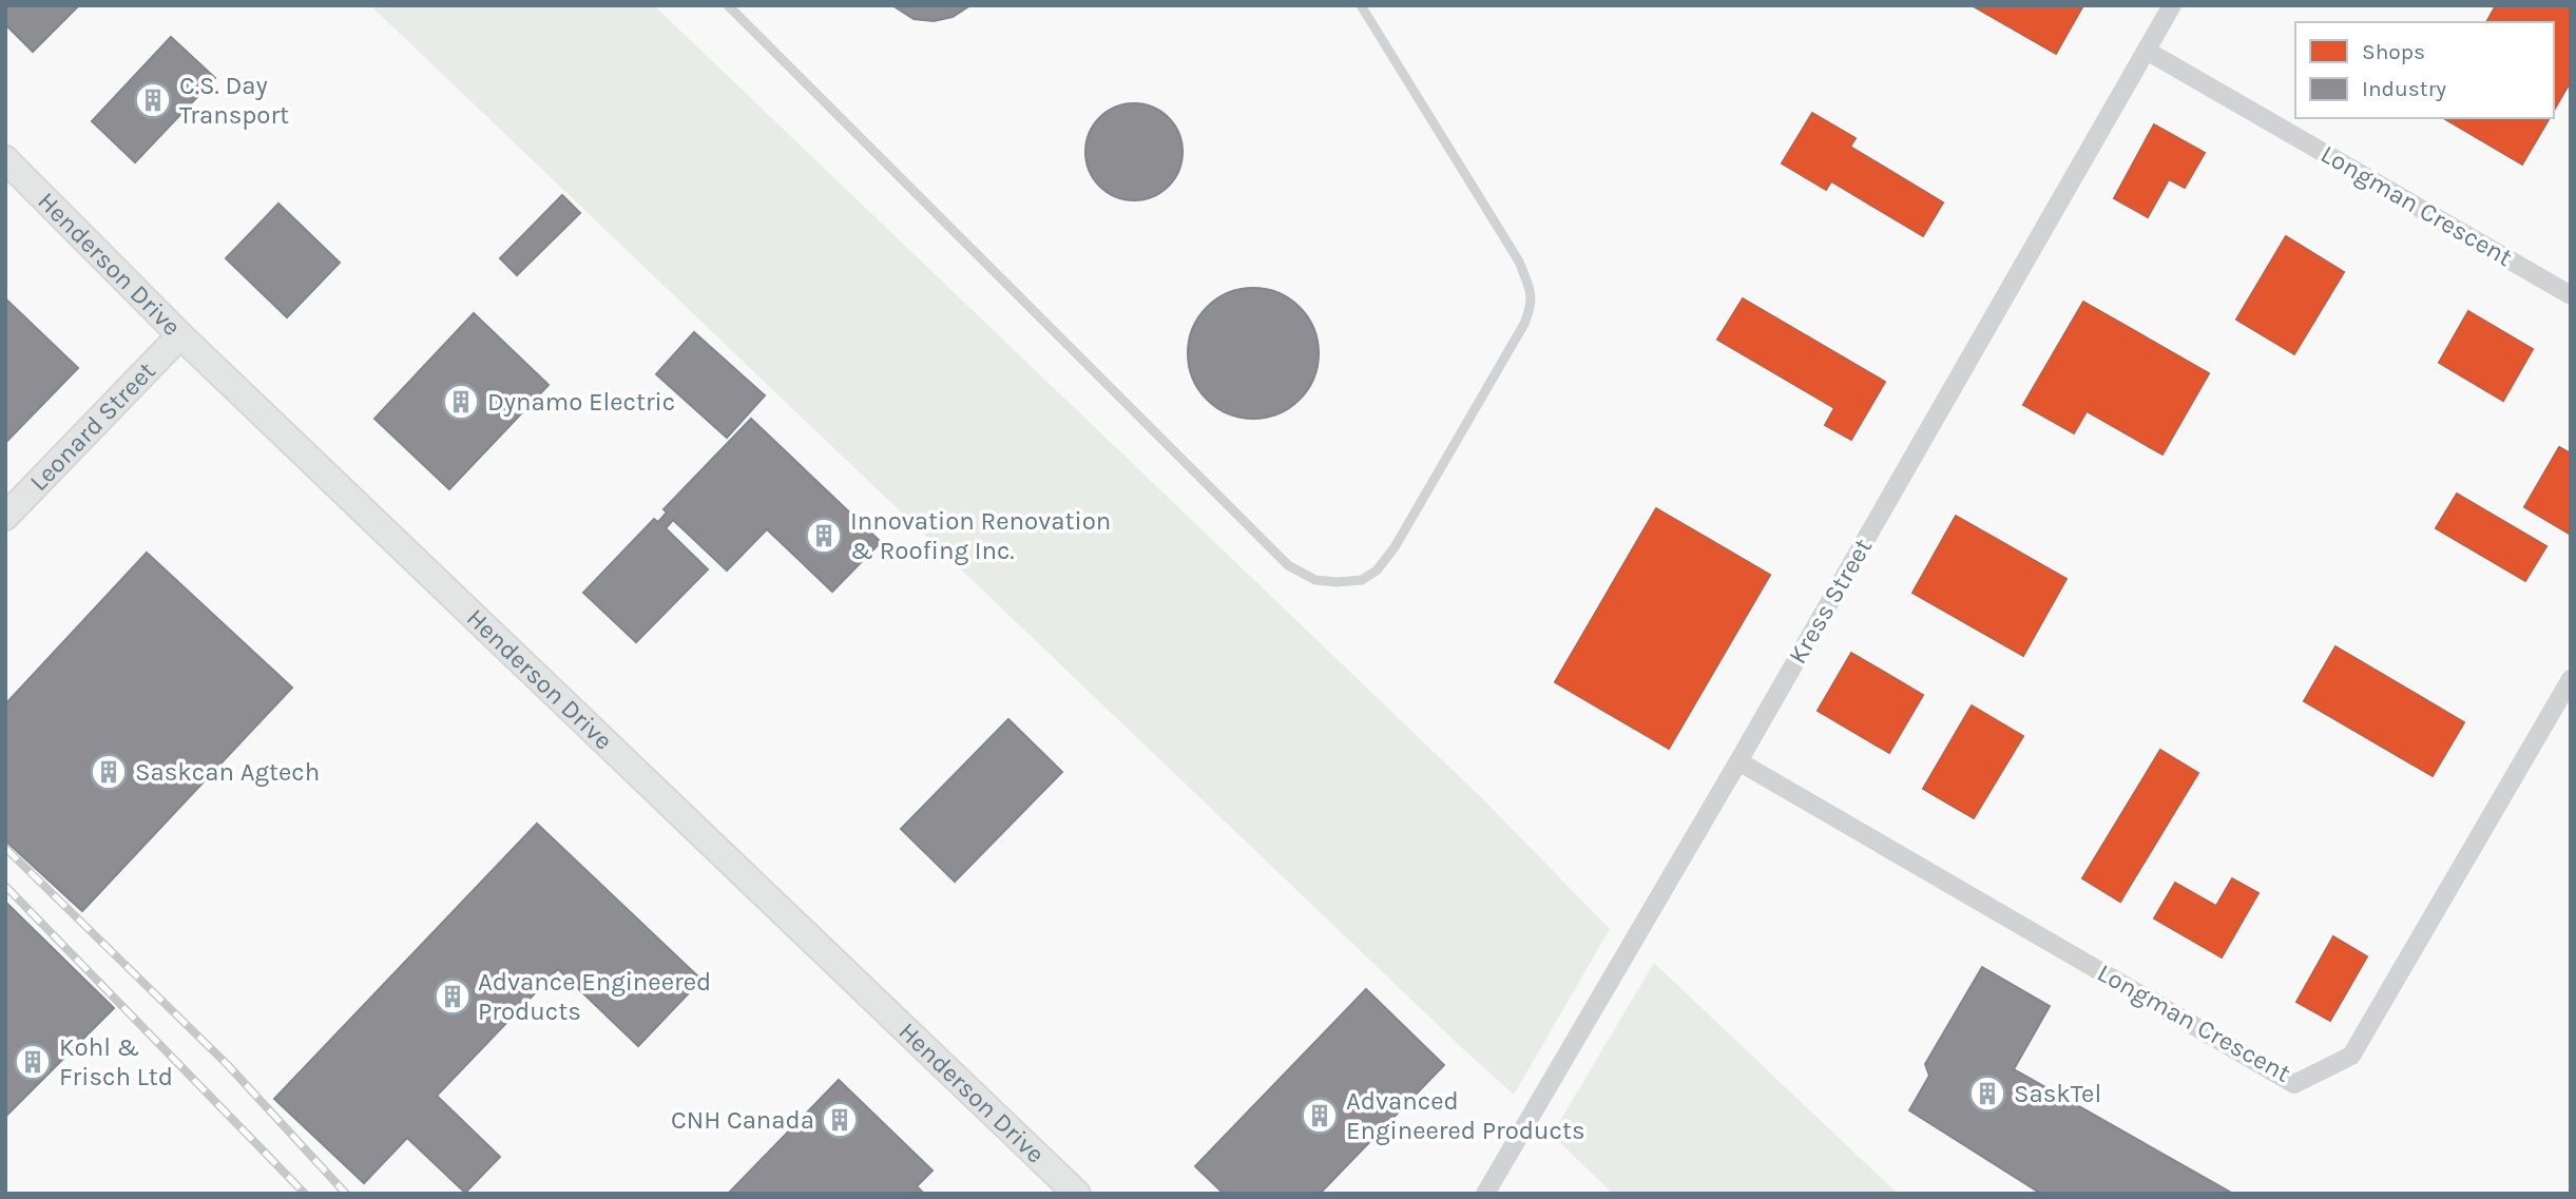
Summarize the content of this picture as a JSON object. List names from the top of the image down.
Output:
{
  "streets": {
    "street": [
      "Longman Crescent",
      "Henderson Drive",
      "Leonard Street",
      "Kress Street"
    ]
  },
  "crossings": [
    ["Longman Crescent", "Kress Street"],
    ["Henderson Drive", "Leonard Street"]
  ],
  "places": {
    "building": [
      "C.S. Day Transport",
      "Dynamo Electric",
      "Innovation Renovation & Roofing Inc.",
      "Saskcan Agtech",
      "Advance Engineered Products",
      "Kohl & Frisch Ltd",
      "SaskTel",
      "Advanced Engineered Products",
      "CNH Canada"
    ]
  },
  "legend": ["Shops", "Industry"]
}
